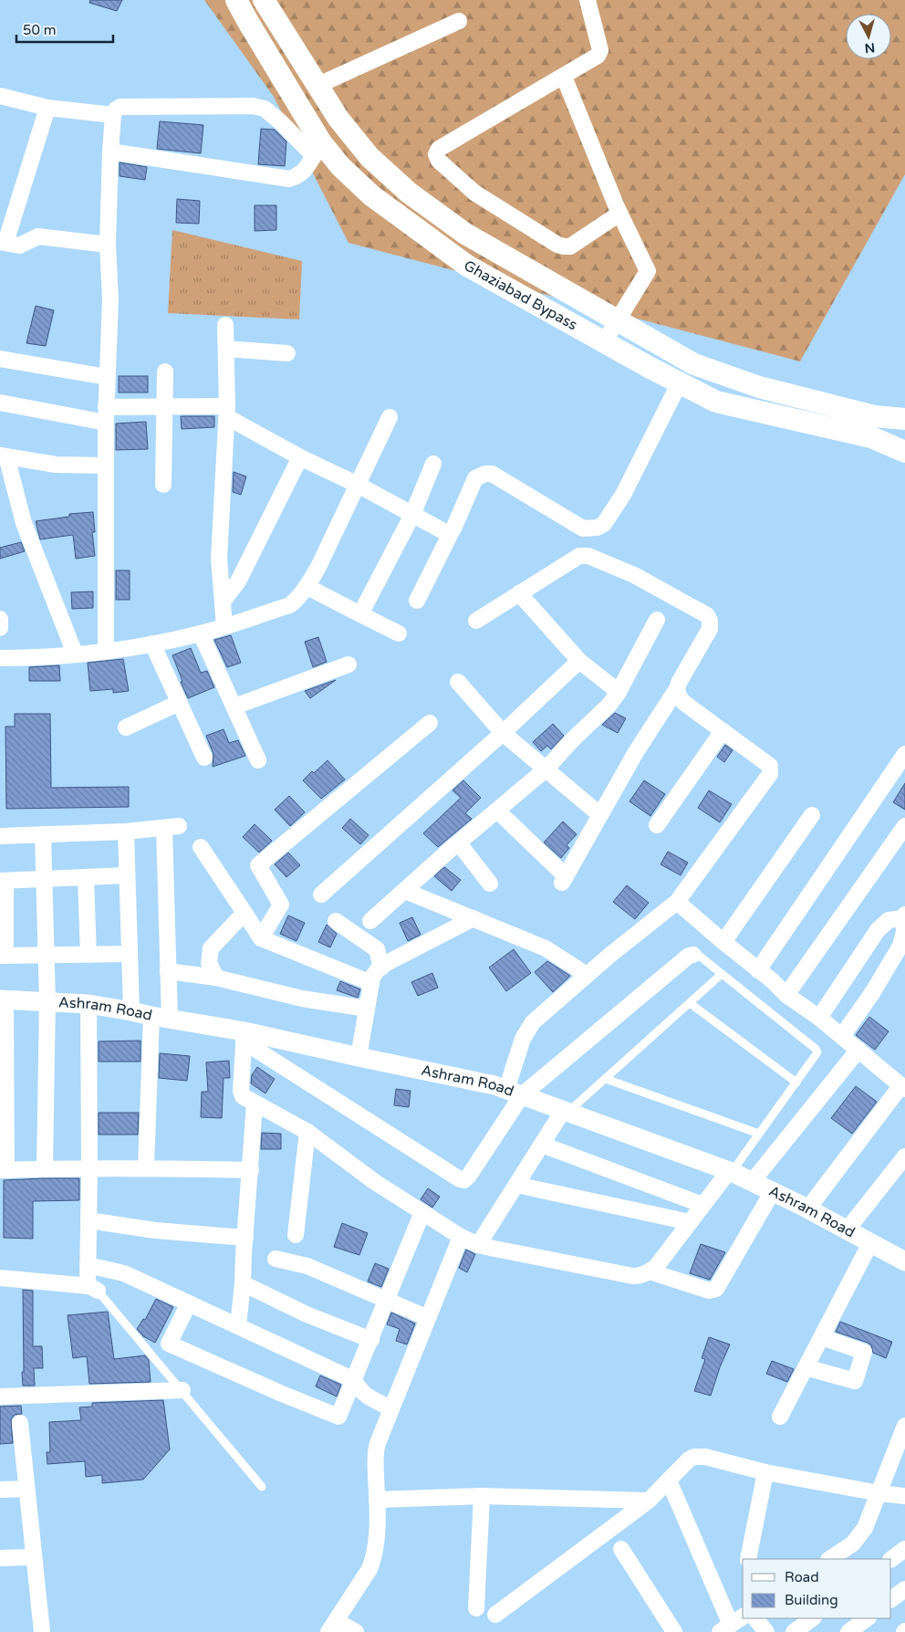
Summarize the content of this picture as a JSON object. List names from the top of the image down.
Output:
{
  "streets": {
    "main road": ["Ghaziabad Bypass"],
    "street": ["Ashram Road"]
  },
  "legend": ["Road", "Building"],
  "scale_bar": "50 m",
  "north": "bottom"
}
